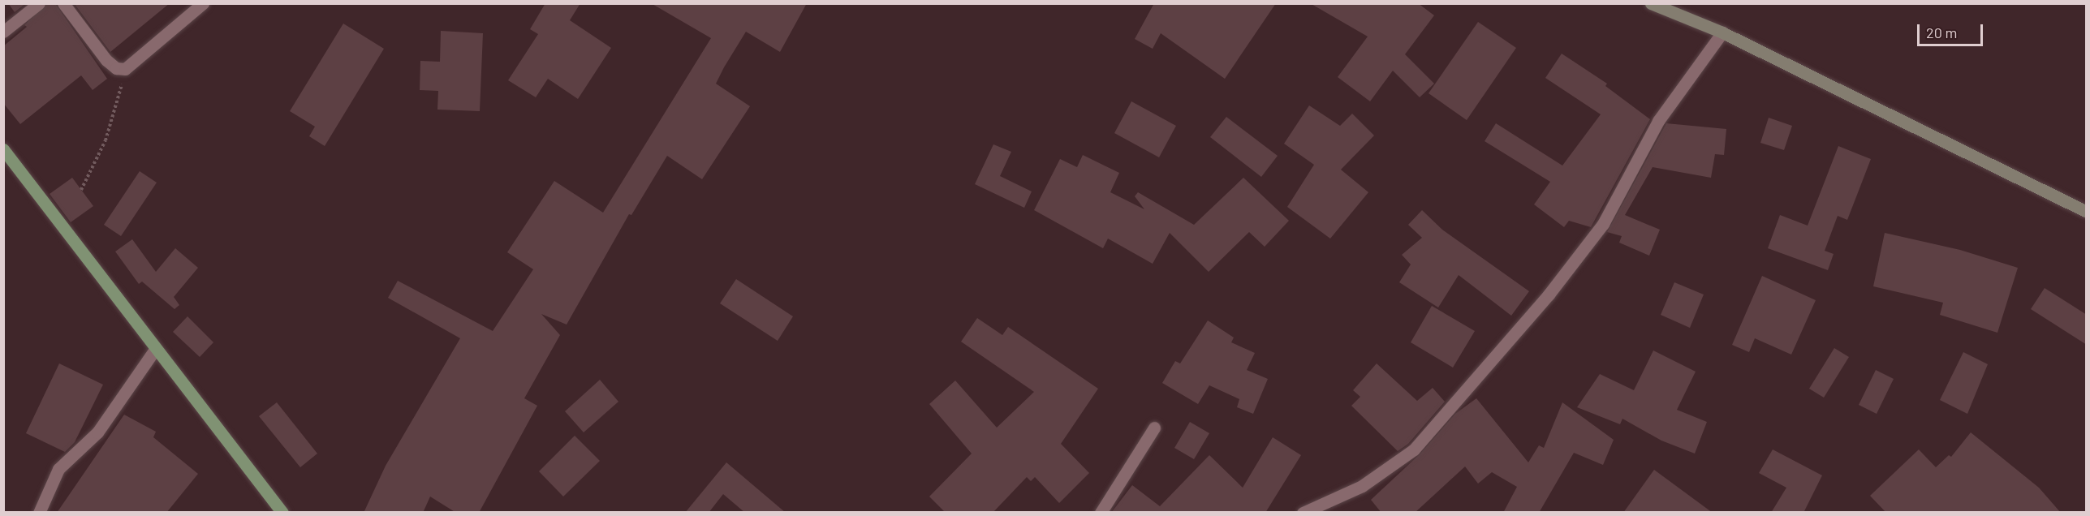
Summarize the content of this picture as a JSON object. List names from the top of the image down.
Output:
{
  "scale_bar": "20 m"
}
